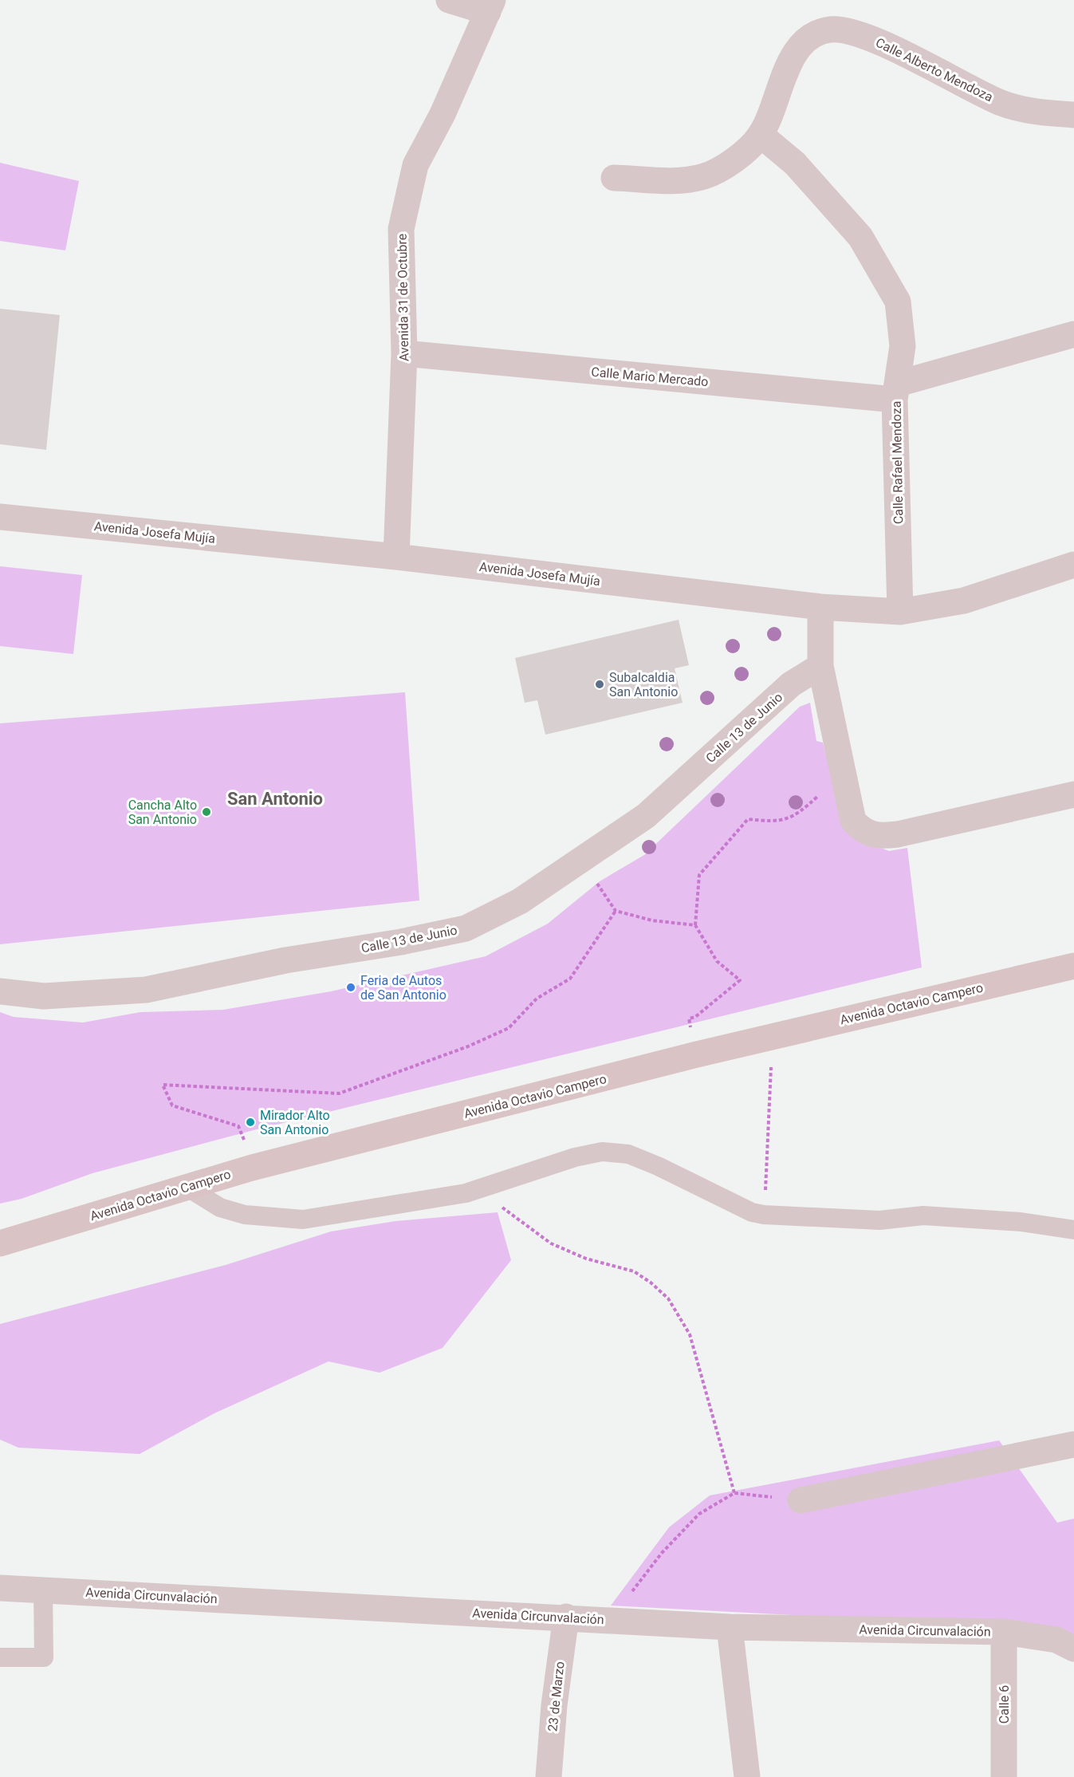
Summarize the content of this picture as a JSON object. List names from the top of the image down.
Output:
{
  "streets": {
    "main road": ["Avenida Octavio Campero"],
    "street": [
      "Calle Alberto Mendoza",
      "Avenida 31 de Octubre",
      "Calle Mario Mercado",
      "Calle Rafael Mendoza",
      "Avenida Josefa Mujía",
      "Calle 13 de Junio",
      "Avenida Circunvalación",
      "23 de Marzo",
      "Calle 6"
    ]
  },
  "crossings": [
    ["Calle Alberto Mendoza", "Calle Rafael Mendoza"],
    ["Avenida 31 de Octubre", "Calle Mario Mercado"],
    ["Avenida 31 de Octubre", "Avenida Josefa Mujía"],
    ["Calle Mario Mercado", "Calle Rafael Mendoza"],
    ["Calle Rafael Mendoza", "Avenida Josefa Mujía"],
    ["Avenida Circunvalación", "23 de Marzo"],
    ["Avenida Circunvalación", "Calle 6"]
  ],
  "districts": ["San Antonio"],
  "places": [
    "Subalcaldia San Antonio",
    "Cancha Alto San Antonio",
    "Feria de Autos de San Antonio",
    "Mirador Alto San Antonio"
  ]
}
